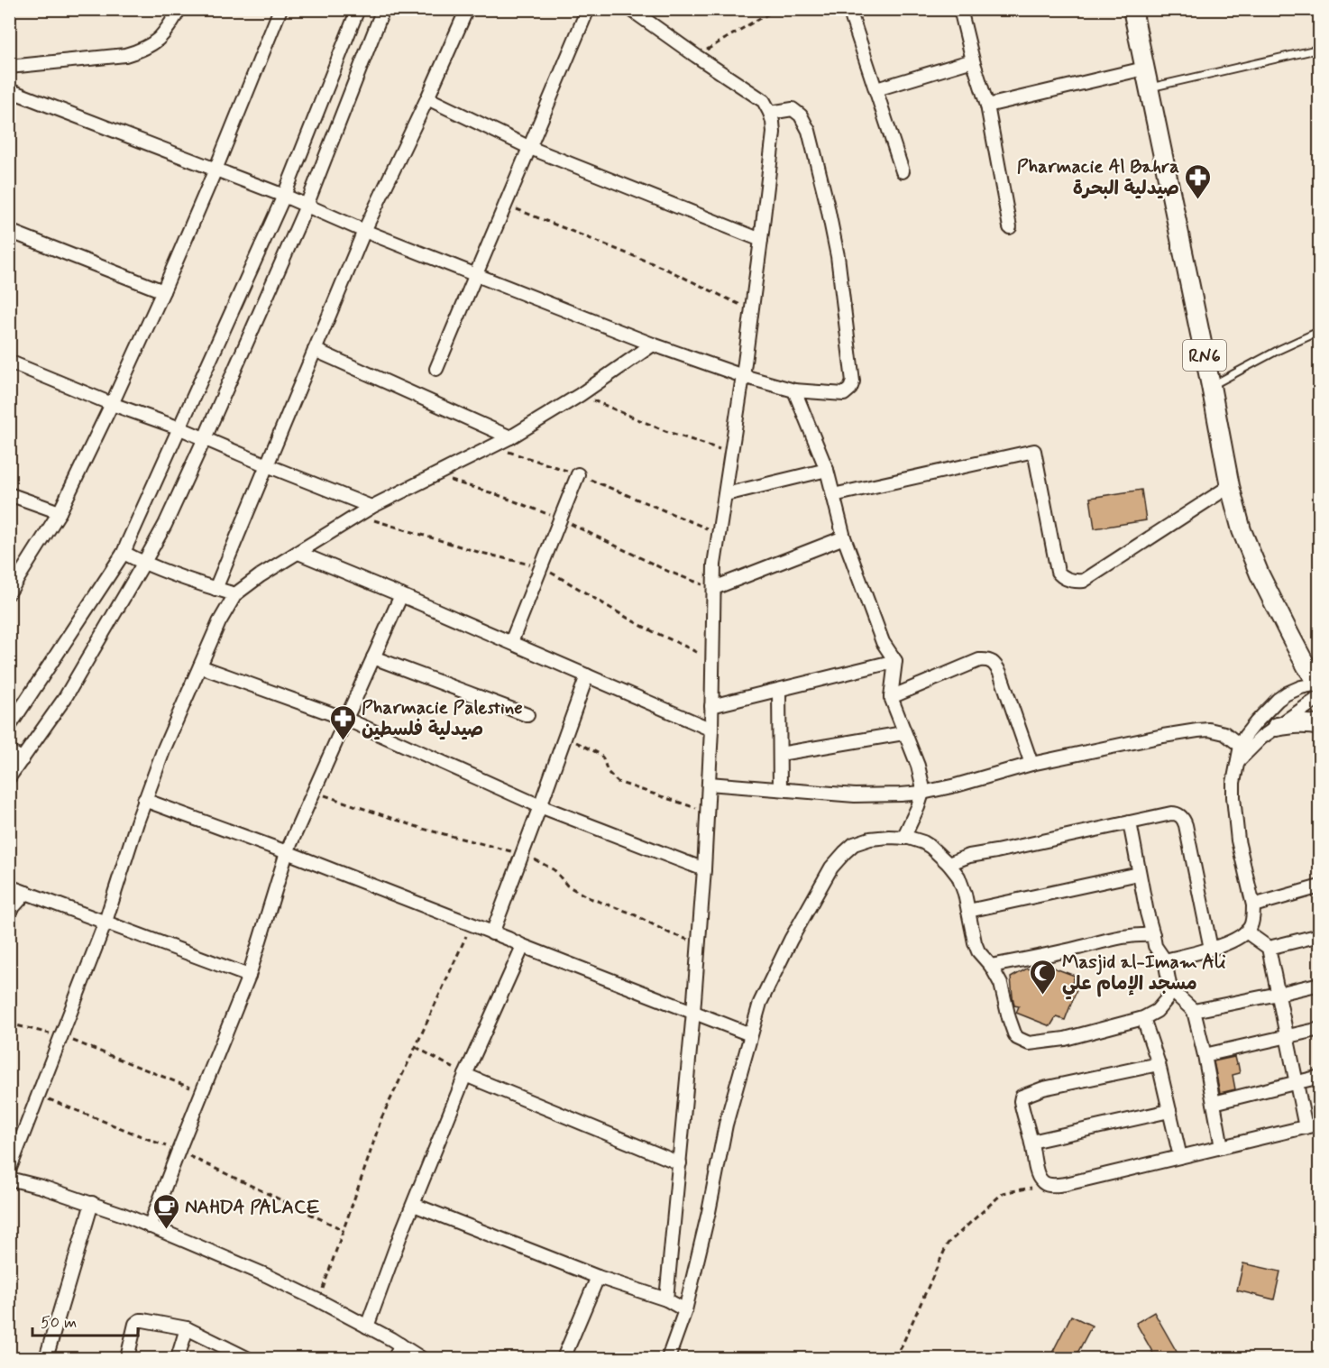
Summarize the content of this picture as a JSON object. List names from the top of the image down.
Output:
{
  "streets": {
    "main road": ["RN6"]
  },
  "places": {
    "pharmacy": ["Pharmacie Al Bahra صيدلية البحرة", "Pharmacie Palestine صيدلية فلسطين"],
    "mosque": ["Masjid al-Imam Ali مسجد الإمام علي"],
    "cafe": ["NAHDA PALACE"]
  },
  "scale_bar": "50 m"
}
